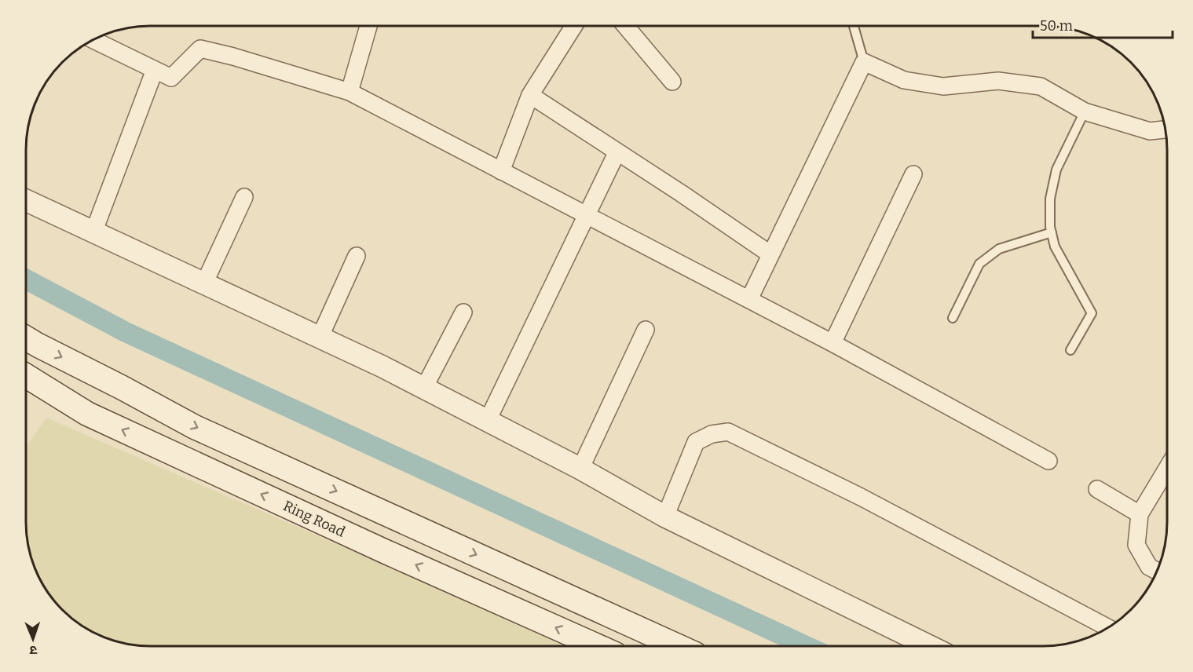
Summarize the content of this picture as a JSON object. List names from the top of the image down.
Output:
{
  "streets": {
    "main road": ["Ring Road"]
  },
  "scale_bar": "50 m",
  "north": "bottom"
}
